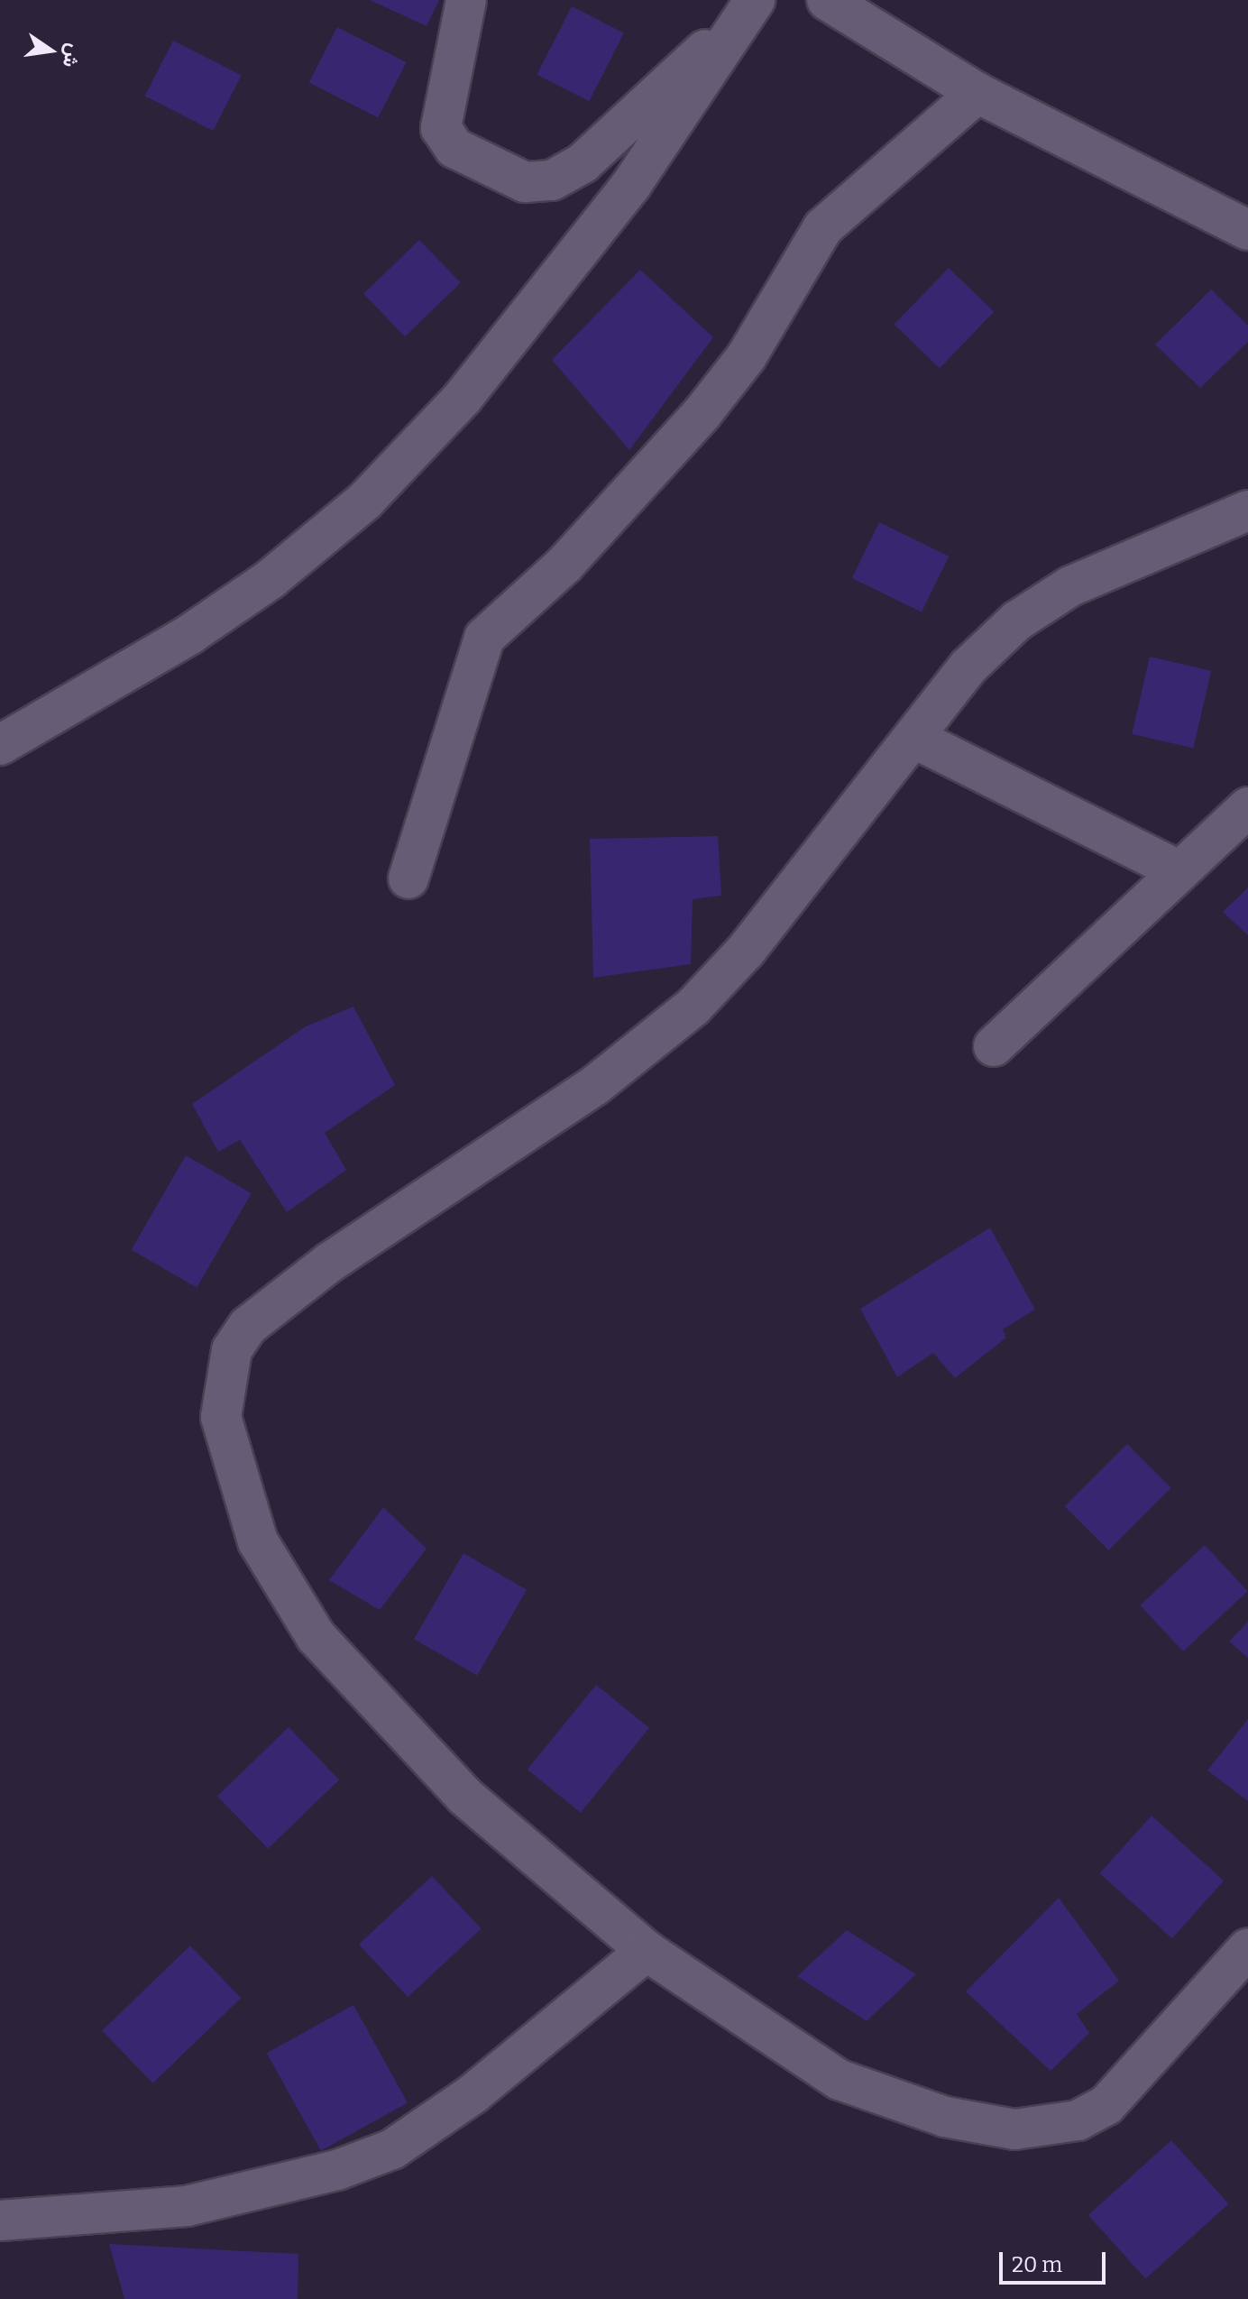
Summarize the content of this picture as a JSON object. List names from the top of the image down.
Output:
{
  "scale_bar": "20 m",
  "north": "right"
}
